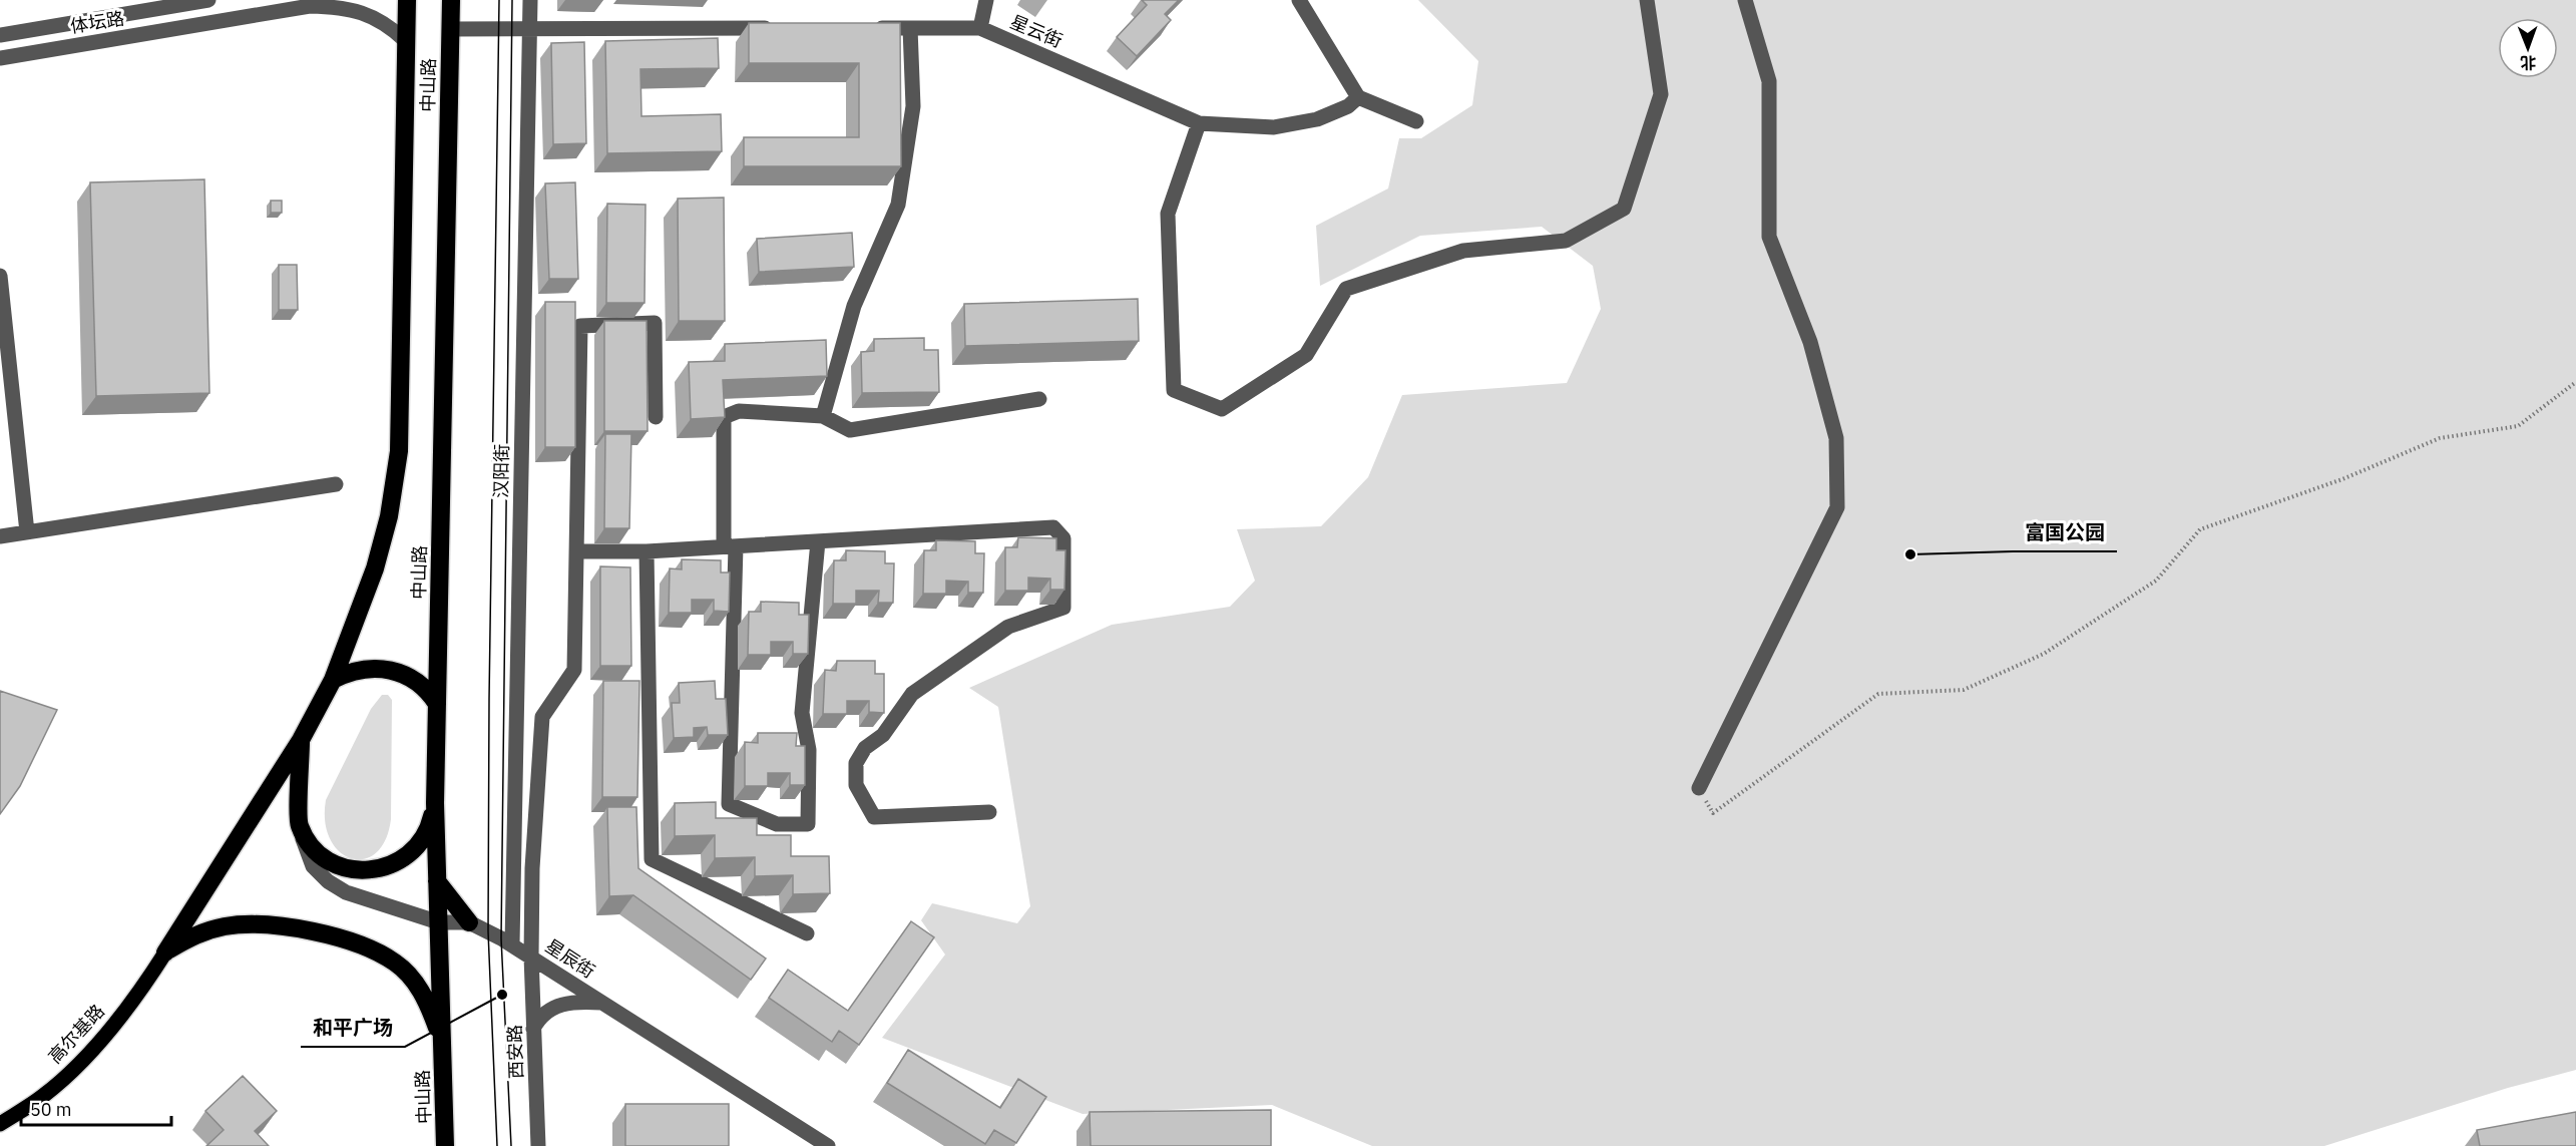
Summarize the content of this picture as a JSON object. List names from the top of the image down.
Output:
{
  "streets": {
    "highway": ["中山路"],
    "main road": ["高尔基路"],
    "street": [
      "体坛路",
      "星云街",
      "汉阳街",
      "星辰街",
      "西安路"
    ]
  },
  "crossings": [
    ["体坛路", "中山路"],
    ["中山路", "星辰街"],
    ["中山路", "高尔基路"],
    ["汉阳街", "星辰街"],
    ["星辰街", "西安路"]
  ],
  "places": ["富国公园", "和平广场"],
  "scale_bar": "50 m",
  "north": "bottom"
}
